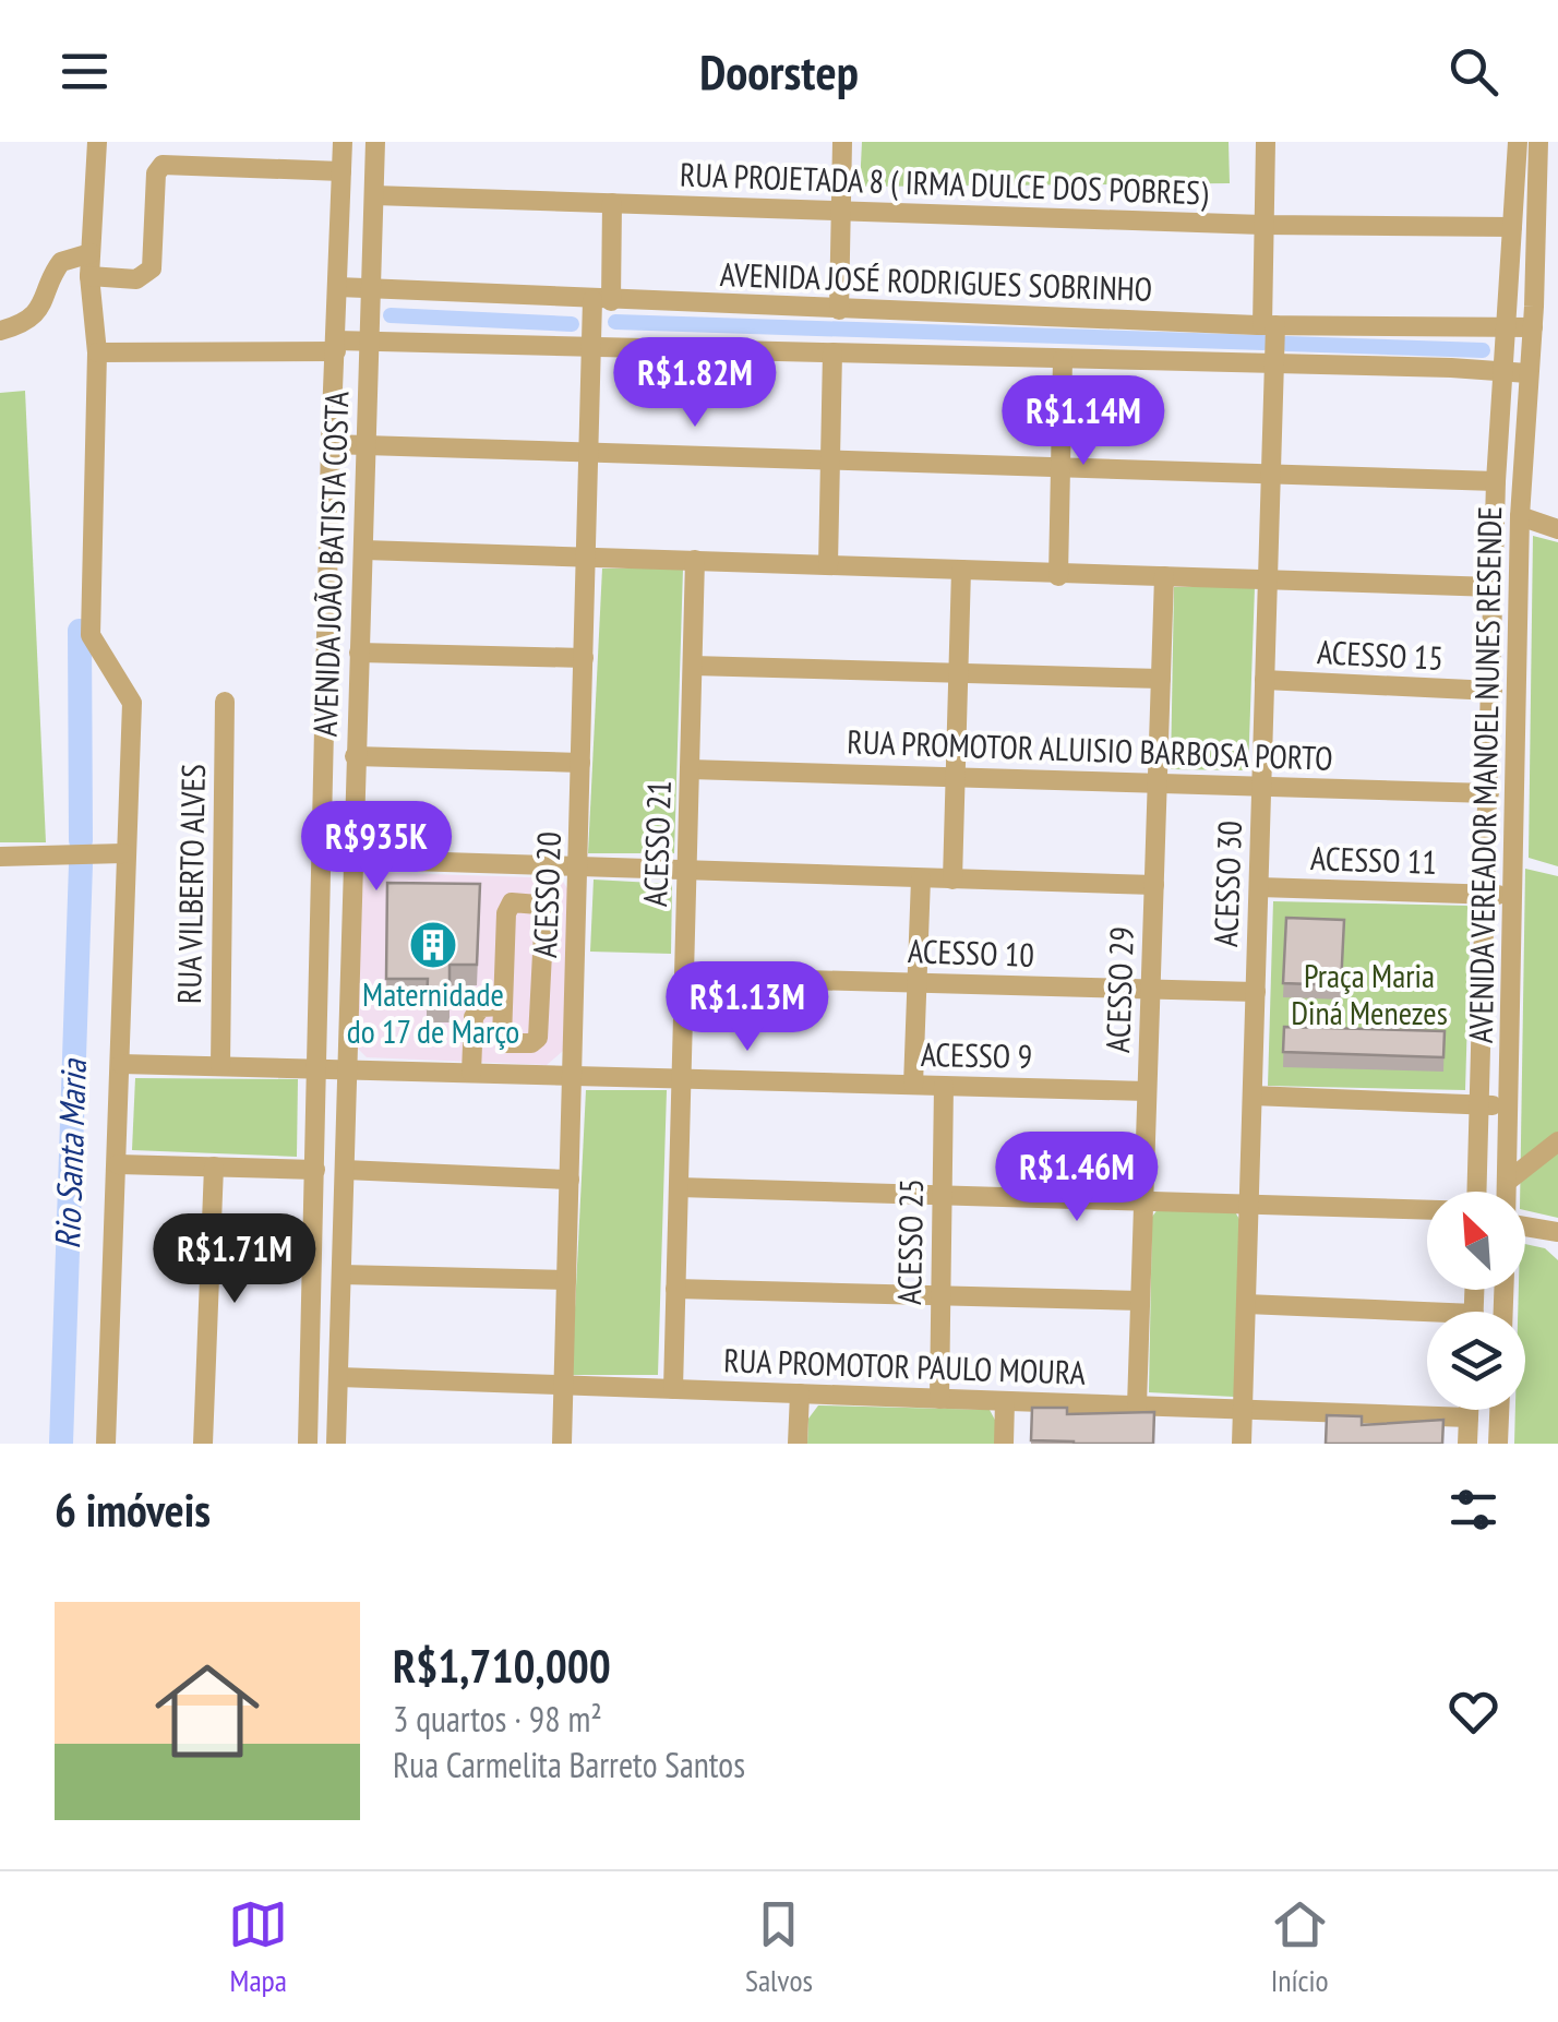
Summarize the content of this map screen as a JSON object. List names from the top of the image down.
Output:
{
  "streets": {
    "street": [
      "RUA PROJETADA 8 ( IRMA DULCE DOS POBRES)",
      "AVENIDA JOSÉ RODRIGUES SOBRINHO",
      "AVENIDA JOÃO BATISTA COSTA",
      "ACESSO 15",
      "RUA PROMOTOR ALUISIO BARBOSA PORTO",
      "AVENIDA VEREADOR MANOEL NUNES RESENDE",
      "ACESSO 21",
      "ACESSO 11",
      "RUA VILBERTO ALVES",
      "ACESSO 30",
      "ACESSO 20",
      "ACESSO 10",
      "ACESSO 29",
      "ACESSO 9",
      "ACESSO 25",
      "RUA PROMOTOR PAULO MOURA"
    ]
  },
  "crossings": [
    ["RUA PROJETADA 8 ( IRMA DULCE DOS POBRES)", "AVENIDA JOÃO BATISTA COSTA"],
    ["RUA PROJETADA 8 ( IRMA DULCE DOS POBRES)", "AVENIDA VEREADOR MANOEL NUNES RESENDE"],
    ["RUA PROJETADA 8 ( IRMA DULCE DOS POBRES)", "ACESSO 30"],
    ["RUA PROJETADA 8 ( IRMA DULCE DOS POBRES)", "ACESSO 20"],
    ["AVENIDA JOSÉ RODRIGUES SOBRINHO", "AVENIDA JOÃO BATISTA COSTA"],
    ["AVENIDA JOSÉ RODRIGUES SOBRINHO", "AVENIDA VEREADOR MANOEL NUNES RESENDE"],
    ["AVENIDA JOSÉ RODRIGUES SOBRINHO", "ACESSO 30"],
    ["AVENIDA JOSÉ RODRIGUES SOBRINHO", "ACESSO 20"],
    ["AVENIDA JOÃO BATISTA COSTA", "ACESSO 9"],
    ["AVENIDA JOÃO BATISTA COSTA", "RUA PROMOTOR PAULO MOURA"],
    ["ACESSO 15", "AVENIDA VEREADOR MANOEL NUNES RESENDE"],
    ["ACESSO 15", "ACESSO 30"],
    ["RUA PROMOTOR ALUISIO BARBOSA PORTO", "AVENIDA VEREADOR MANOEL NUNES RESENDE"],
    ["RUA PROMOTOR ALUISIO BARBOSA PORTO", "ACESSO 21"],
    ["RUA PROMOTOR ALUISIO BARBOSA PORTO", "ACESSO 30"],
    ["RUA PROMOTOR ALUISIO BARBOSA PORTO", "ACESSO 29"],
    ["AVENIDA VEREADOR MANOEL NUNES RESENDE", "ACESSO 11"],
    ["ACESSO 21", "ACESSO 10"],
    ["ACESSO 21", "ACESSO 9"],
    ["ACESSO 21", "RUA PROMOTOR PAULO MOURA"],
    ["ACESSO 11", "ACESSO 30"],
    ["RUA VILBERTO ALVES", "ACESSO 9"],
    ["ACESSO 30", "ACESSO 10"],
    ["ACESSO 30", "RUA PROMOTOR PAULO MOURA"],
    ["ACESSO 20", "ACESSO 9"],
    ["ACESSO 20", "RUA PROMOTOR PAULO MOURA"],
    ["ACESSO 10", "ACESSO 29"],
    ["ACESSO 29", "ACESSO 9"],
    ["ACESSO 29", "RUA PROMOTOR PAULO MOURA"],
    ["ACESSO 9", "ACESSO 25"],
    ["ACESSO 25", "RUA PROMOTOR PAULO MOURA"]
  ],
  "water": ["Rio Santa Maria"],
  "parks": ["Praça Maria Diná Menezes"],
  "places": {
    "building": ["Maternidade do 17 de Março"]
  },
  "north": "top left",
  "page": {
    "header": "Doorstep",
    "price": [
      "R$1.82M",
      "R$1.14M",
      "R$935K",
      "R$1.13M",
      "R$1.46M",
      "R$1.71M"
    ],
    "heading": "6 imóveis",
    "list": [
      {
        "name": "R$1,710,000",
        "note": "3 quartos · 98 m² · Rua Carmelita Barreto Santos"
      }
    ],
    "tabs": ["Mapa", "Salvos", "Início"]
  }
}
